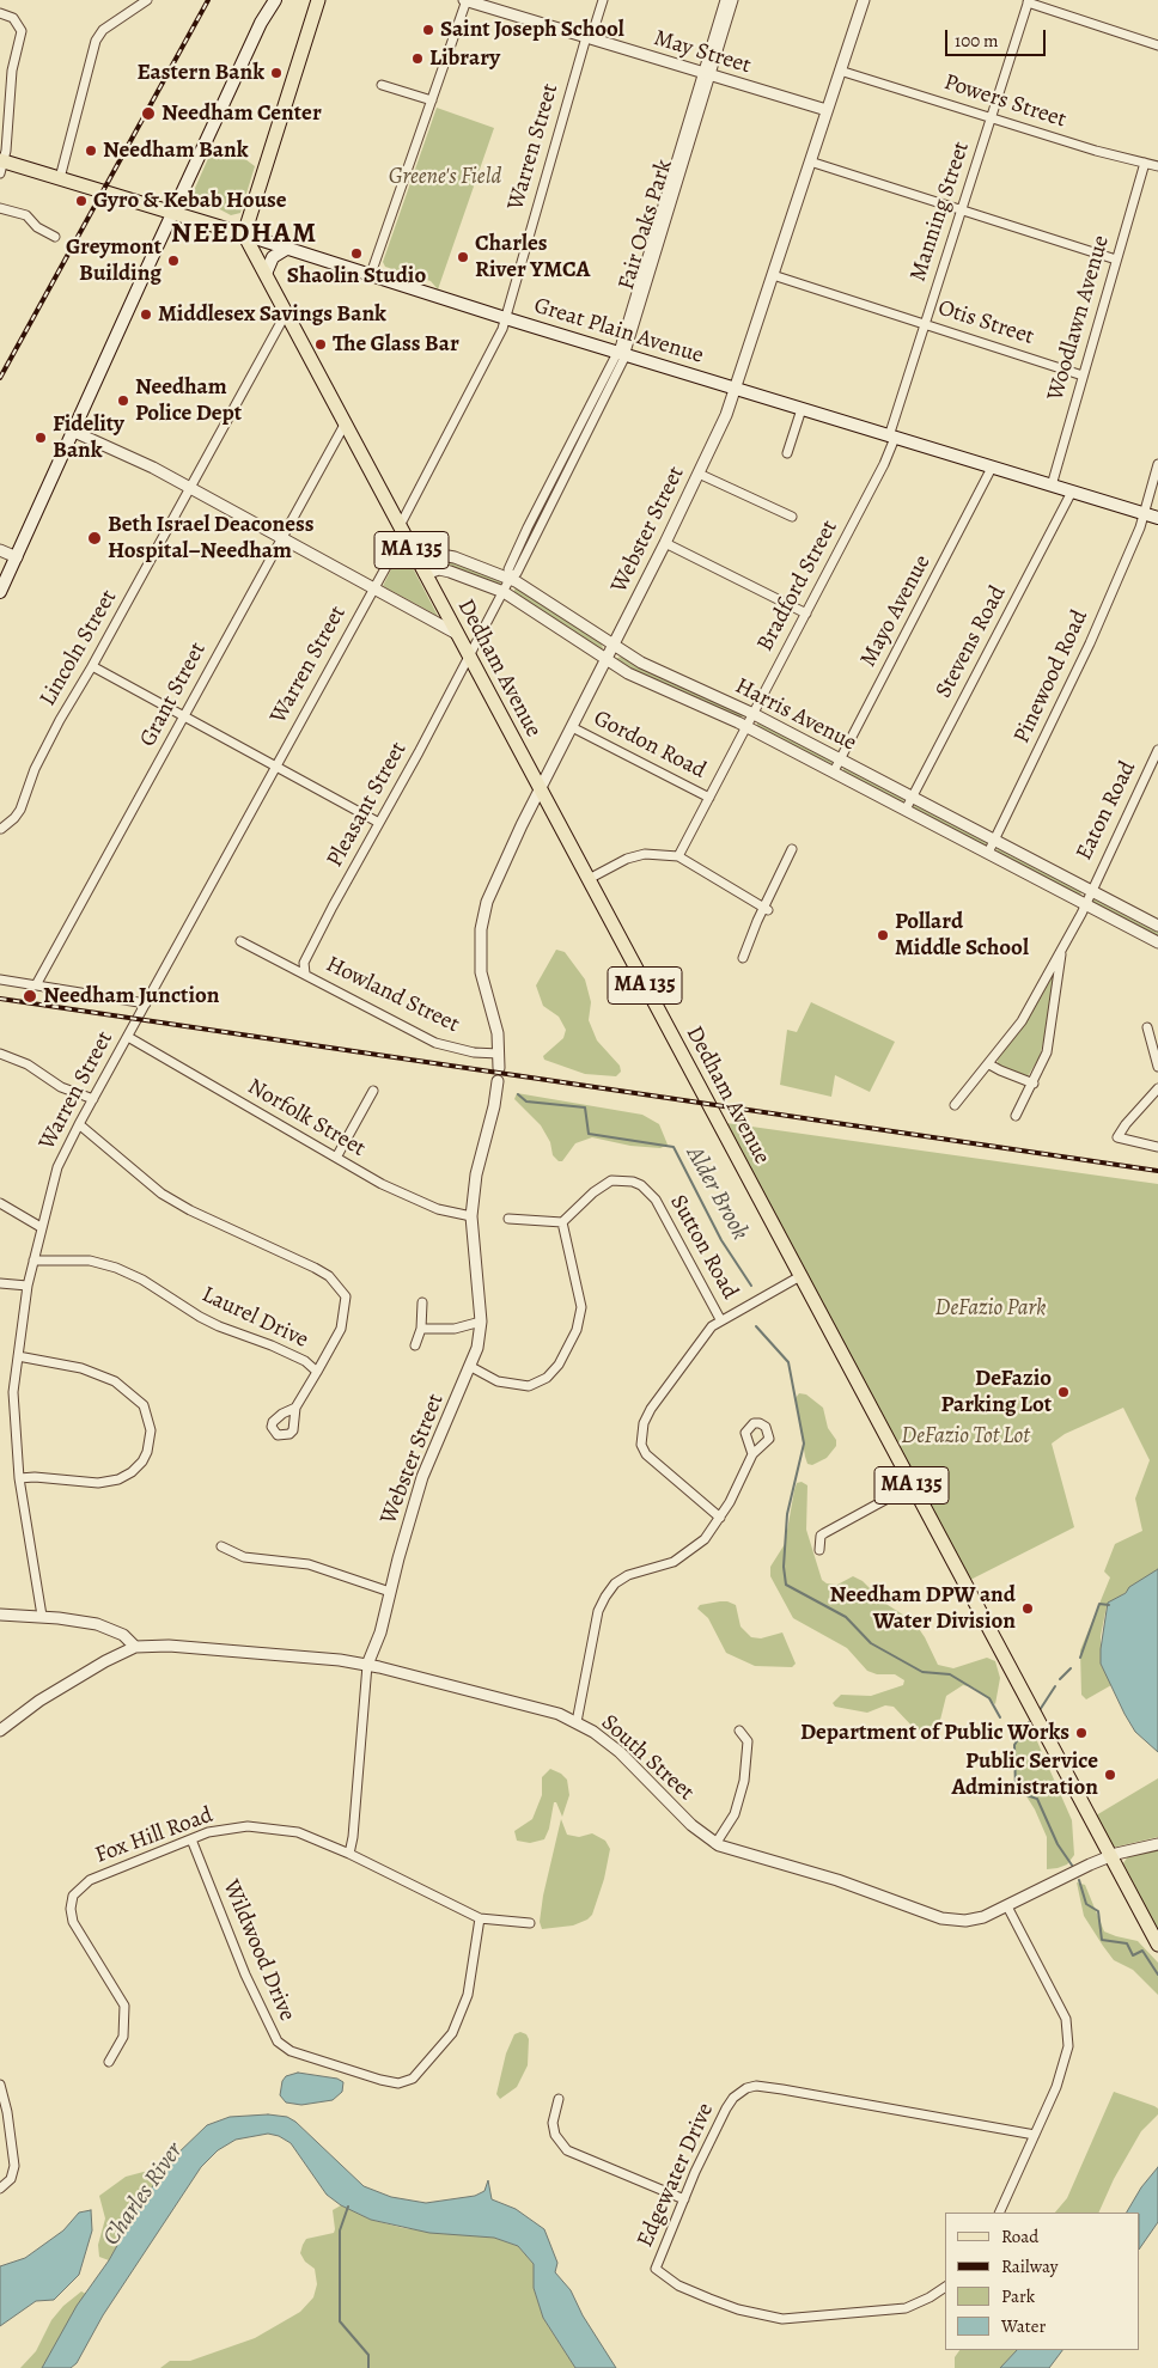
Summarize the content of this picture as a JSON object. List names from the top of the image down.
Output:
{
  "streets": {
    "main road": ["Great Plain Avenue", "MA 135", "Dedham Avenue"],
    "street": [
      "May Street",
      "Powers Street",
      "Warren Street",
      "Manning Street",
      "Fair Oaks Park",
      "Woodlawn Avenue",
      "Otis Street",
      "Webster Street",
      "Bradford Street",
      "Mayo Avenue",
      "Stevens Road",
      "Lincoln Street",
      "Pinewood Road",
      "Grant Street",
      "Harris Avenue",
      "Gordon Road",
      "Pleasant Street",
      "Eaton Road",
      "Howland Street",
      "Norfolk Street",
      "Sutton Road",
      "Laurel Drive",
      "South Street",
      "Fox Hill Road",
      "Wildwood Drive",
      "Edgewater Drive"
    ]
  },
  "crossings": [
    ["May Street", "Warren Street"],
    ["May Street", "Fair Oaks Park"],
    ["May Street", "Webster Street"],
    ["Powers Street", "Manning Street"],
    ["Powers Street", "Woodlawn Avenue"],
    ["Powers Street", "Webster Street"],
    ["Warren Street", "Great Plain Avenue"],
    ["Warren Street", "Dedham Avenue"],
    ["Warren Street", "Harris Avenue"],
    ["Warren Street", "Norfolk Street"],
    ["Warren Street", "Laurel Drive"],
    ["Manning Street", "Otis Street"],
    ["Manning Street", "Great Plain Avenue"],
    ["Manning Street", "Bradford Street"],
    ["Fair Oaks Park", "Great Plain Avenue"],
    ["Fair Oaks Park", "Dedham Avenue"],
    ["Fair Oaks Park", "Harris Avenue"],
    ["Fair Oaks Park", "Pleasant Street"],
    ["Woodlawn Avenue", "Otis Street"],
    ["Woodlawn Avenue", "Great Plain Avenue"],
    ["Otis Street", "Webster Street"],
    ["Great Plain Avenue", "Webster Street"],
    ["Great Plain Avenue", "Bradford Street"],
    ["Great Plain Avenue", "Mayo Avenue"],
    ["Great Plain Avenue", "Stevens Road"],
    ["Great Plain Avenue", "Dedham Avenue"],
    ["Great Plain Avenue", "Pinewood Road"],
    ["Webster Street", "Dedham Avenue"],
    ["Webster Street", "Harris Avenue"],
    ["Webster Street", "Gordon Road"],
    ["Webster Street", "Howland Street"],
    ["Webster Street", "Norfolk Street"],
    ["Webster Street", "South Street"],
    ["Webster Street", "Fox Hill Road"],
    ["Bradford Street", "Harris Avenue"],
    ["Bradford Street", "Gordon Road"],
    ["Mayo Avenue", "Harris Avenue"],
    ["Stevens Road", "Harris Avenue"],
    ["Lincoln Street", "Dedham Avenue"],
    ["Dedham Avenue", "Grant Street"],
    ["Dedham Avenue", "Harris Avenue"],
    ["Dedham Avenue", "Pleasant Street"],
    ["Dedham Avenue", "South Street"],
    ["Pinewood Road", "Harris Avenue"],
    ["Harris Avenue", "Eaton Road"],
    ["Pleasant Street", "Howland Street"],
    ["Fox Hill Road", "Wildwood Drive"]
  ],
  "districts": ["NEEDHAM"],
  "water": ["Alder Brook", "Charles River"],
  "parks": ["Greene's Field", "DeFazio Park", "DeFazio Tot Lot"],
  "places": [
    "Saint Joseph School",
    "Library",
    "Eastern Bank",
    "Needham Center",
    "Needham Bank",
    "Gyro & Kebab House",
    "Shaolin Studio",
    "Charles River YMCA",
    "Greymont Building",
    "Middlesex Savings Bank",
    "The Glass Bar",
    "Needham Police Dept",
    "Fidelity Bank",
    "Beth Israel Deaconess Hospital–Needham",
    "Pollard Middle School",
    "Needham Junction",
    "DeFazio Parking Lot",
    "Needham DPW and Water Division",
    "Department of Public Works",
    "Public Service Administration"
  ],
  "legend": [
    "Road",
    "Railway",
    "Park",
    "Water"
  ],
  "scale_bar": "100 m"
}
